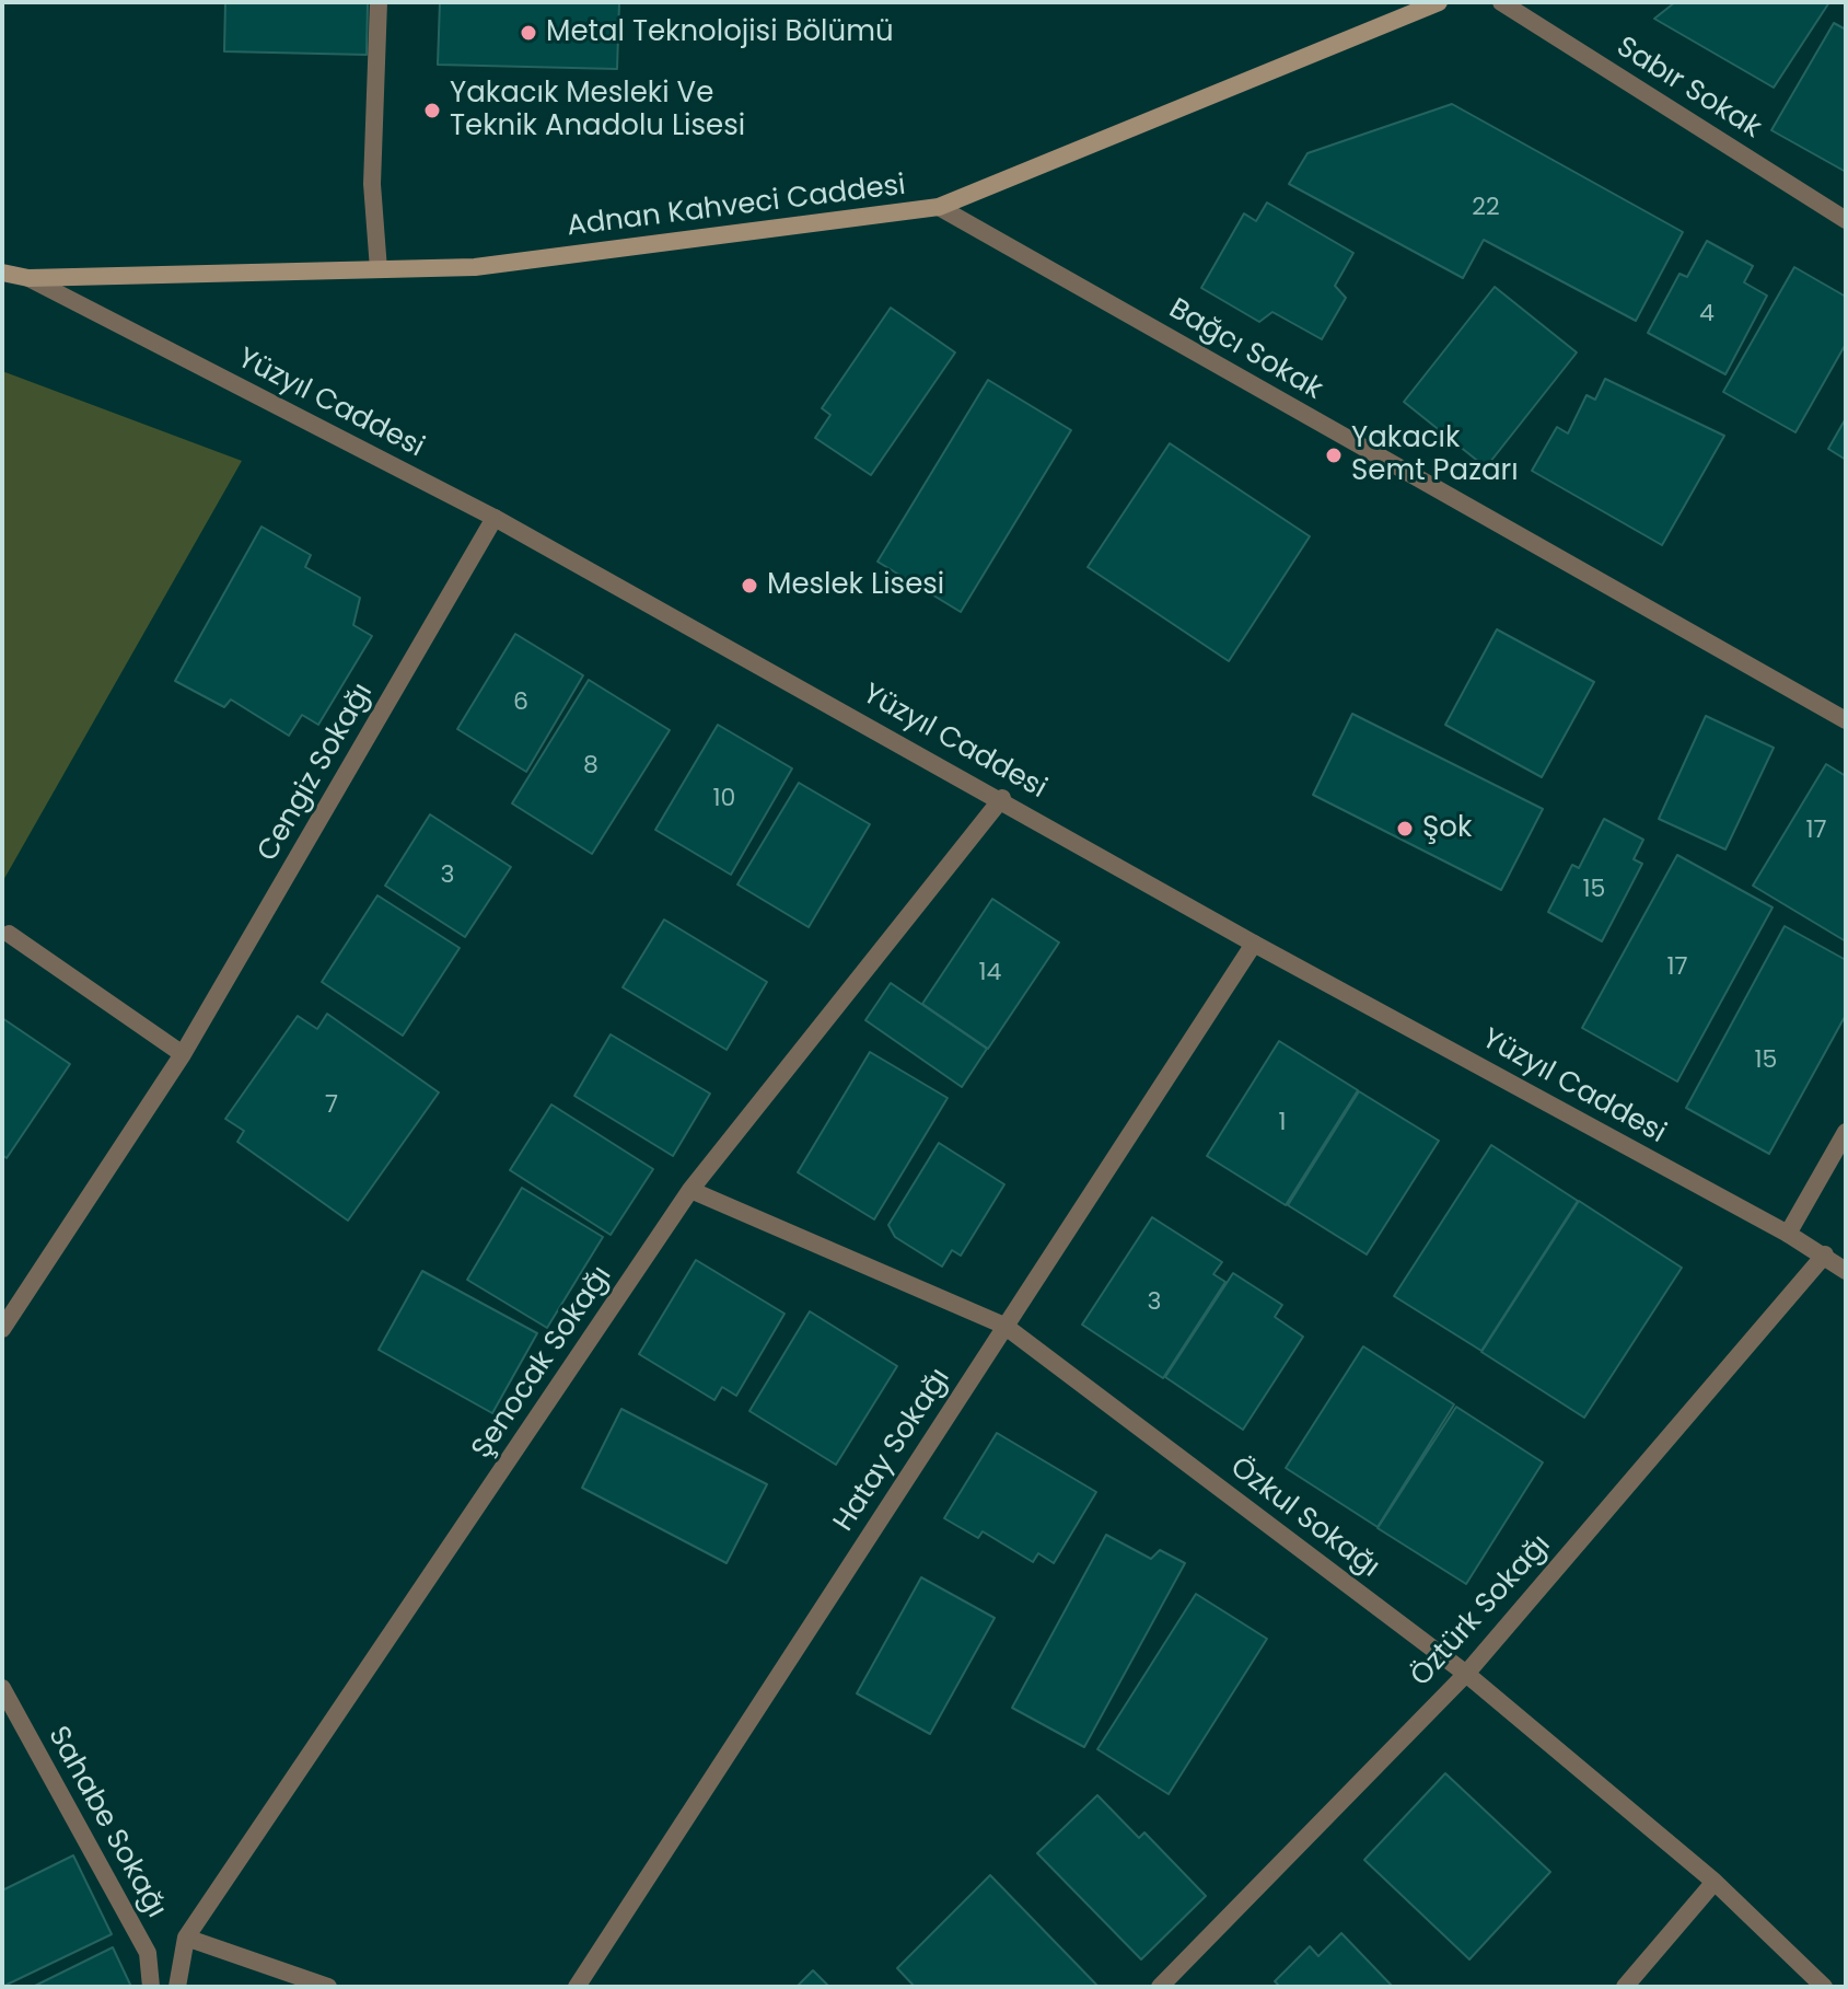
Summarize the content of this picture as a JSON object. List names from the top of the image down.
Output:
{
  "streets": {
    "main road": ["Adnan Kahveci Caddesi"],
    "street": [
      "Sabır Sokak",
      "Bağcı Sokak",
      "Yüzyıl Caddesi",
      "Cengiz Sokağı",
      "Şenocak Sokağı",
      "Hatay Sokağı",
      "Özkul Sokağı",
      "Öztürk Sokağı",
      "Sahabe Sokağı"
    ]
  },
  "crossings": [
    ["Adnan Kahveci Caddesi", "Bağcı Sokak"],
    ["Adnan Kahveci Caddesi", "Yüzyıl Caddesi"],
    ["Yüzyıl Caddesi", "Cengiz Sokağı"],
    ["Yüzyıl Caddesi", "Şenocak Sokağı"],
    ["Yüzyıl Caddesi", "Hatay Sokağı"],
    ["Yüzyıl Caddesi", "Öztürk Sokağı"],
    ["Şenocak Sokağı", "Özkul Sokağı"],
    ["Hatay Sokağı", "Özkul Sokağı"],
    ["Özkul Sokağı", "Öztürk Sokağı"]
  ],
  "places": [
    "Metal Teknolojisi Bölümü",
    "Yakacık Mesleki Ve Teknik Anadolu Lisesi",
    "Yakacık Semt Pazarı",
    "Meslek Lisesi",
    "Şok"
  ],
  "house_numbers": [
    "22",
    "4",
    "6",
    "8",
    "10",
    "17",
    "3",
    "15",
    "17",
    "14",
    "15",
    "7",
    "1",
    "3"
  ]
}
